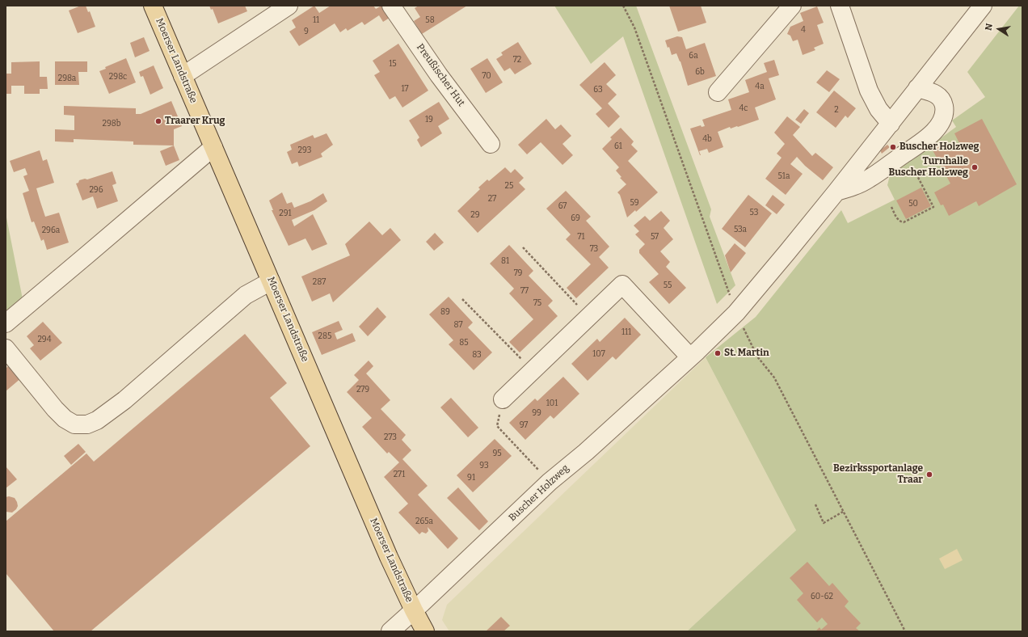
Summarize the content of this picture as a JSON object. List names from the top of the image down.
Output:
{
  "streets": {
    "main road": ["Moerser Landstraße"],
    "street": ["Preußischer Hut", "Buscher Holzweg"]
  },
  "crossings": [
    ["Moerser Landstraße", "Buscher Holzweg"]
  ],
  "places": [
    "Traarer Krug",
    "Buscher Holzweg",
    "Turnhalle Buscher Holzweg",
    "St. Martin",
    "Bezirkssportanlage Traar"
  ],
  "house_numbers": [
    "11",
    "58",
    "4",
    "9",
    "6a",
    "72",
    "15",
    "6b",
    "70",
    "298c",
    "298a",
    "4a",
    "17",
    "63",
    "4c",
    "2",
    "19",
    "298b",
    "4b",
    "61",
    "293",
    "51a",
    "25",
    "296",
    "27",
    "59",
    "50",
    "67",
    "53",
    "291",
    "29",
    "69",
    "53a",
    "296a",
    "71",
    "57",
    "73",
    "81",
    "79",
    "287",
    "55",
    "77",
    "75",
    "89",
    "87",
    "111",
    "285",
    "294",
    "85",
    "107",
    "83",
    "279",
    "101",
    "99",
    "97",
    "273",
    "95",
    "93",
    "271",
    "91",
    "265a",
    "60-62"
  ],
  "north": "left"
}
